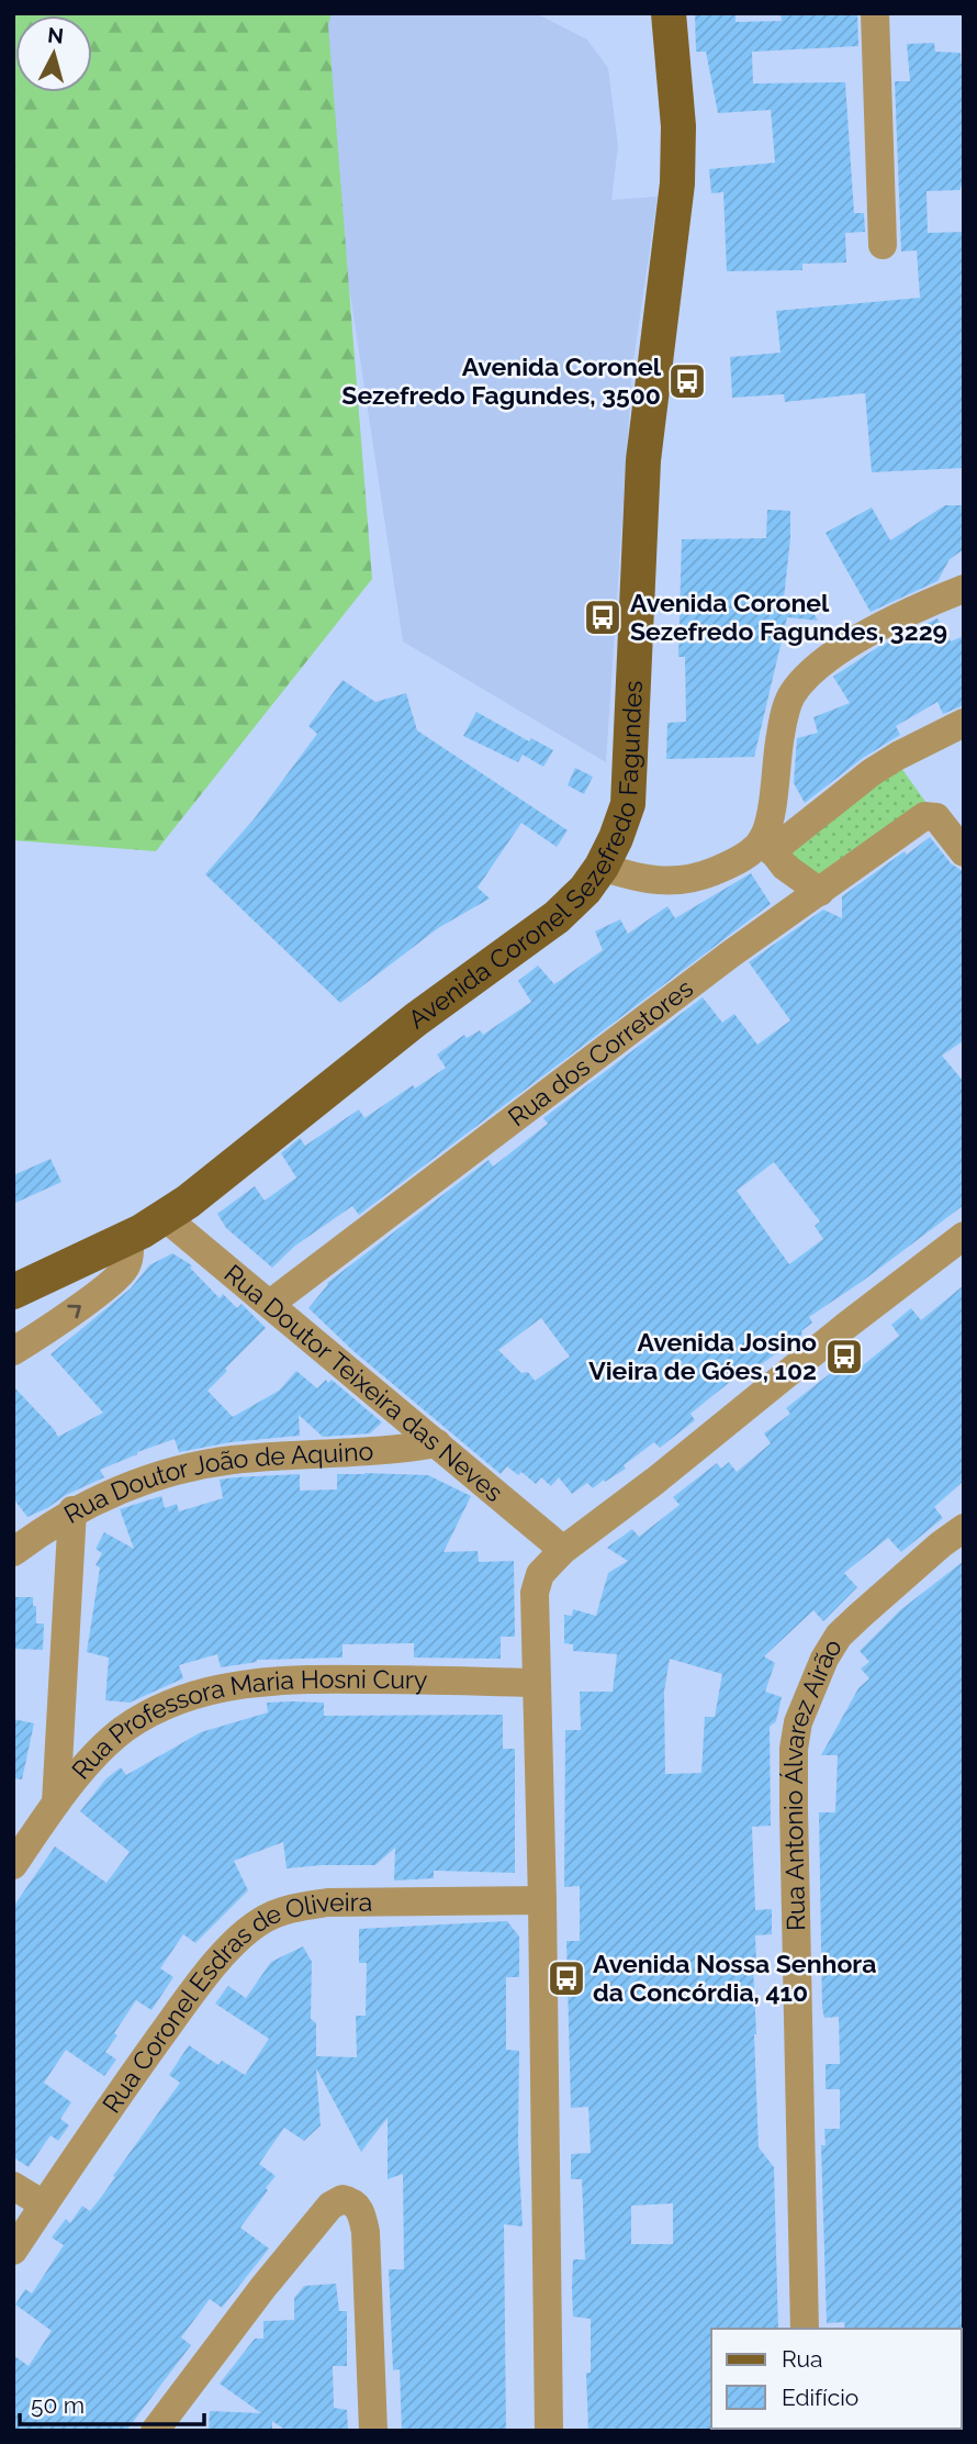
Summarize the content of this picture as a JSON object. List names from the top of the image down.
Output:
{
  "streets": {
    "main road": ["Avenida Coronel Sezefredo Fagundes"],
    "street": [
      "Rua dos Corretores",
      "Rua Doutor Teixeira das Neves",
      "Rua Doutor João de Aquino",
      "Rua Professora Maria Hosni Cury",
      "Rua Antonio Álvarez Airão",
      "Rua Coronel Esdras de Oliveira"
    ]
  },
  "crossings": [
    ["Avenida Coronel Sezefredo Fagundes", "Rua Doutor Teixeira das Neves"],
    ["Rua dos Corretores", "Rua Doutor Teixeira das Neves"],
    ["Rua Doutor Teixeira das Neves", "Rua Doutor João de Aquino"]
  ],
  "places": {
    "bus stop": [
      "Avenida Coronel Sezefredo Fagundes, 3500",
      "Avenida Coronel Sezefredo Fagundes, 3229",
      "Avenida Josino Vieira de Góes, 102",
      "Avenida Nossa Senhora da Concórdia, 410"
    ]
  },
  "legend": ["Rua", "Edifício"],
  "scale_bar": "50 m",
  "north": "top"
}
